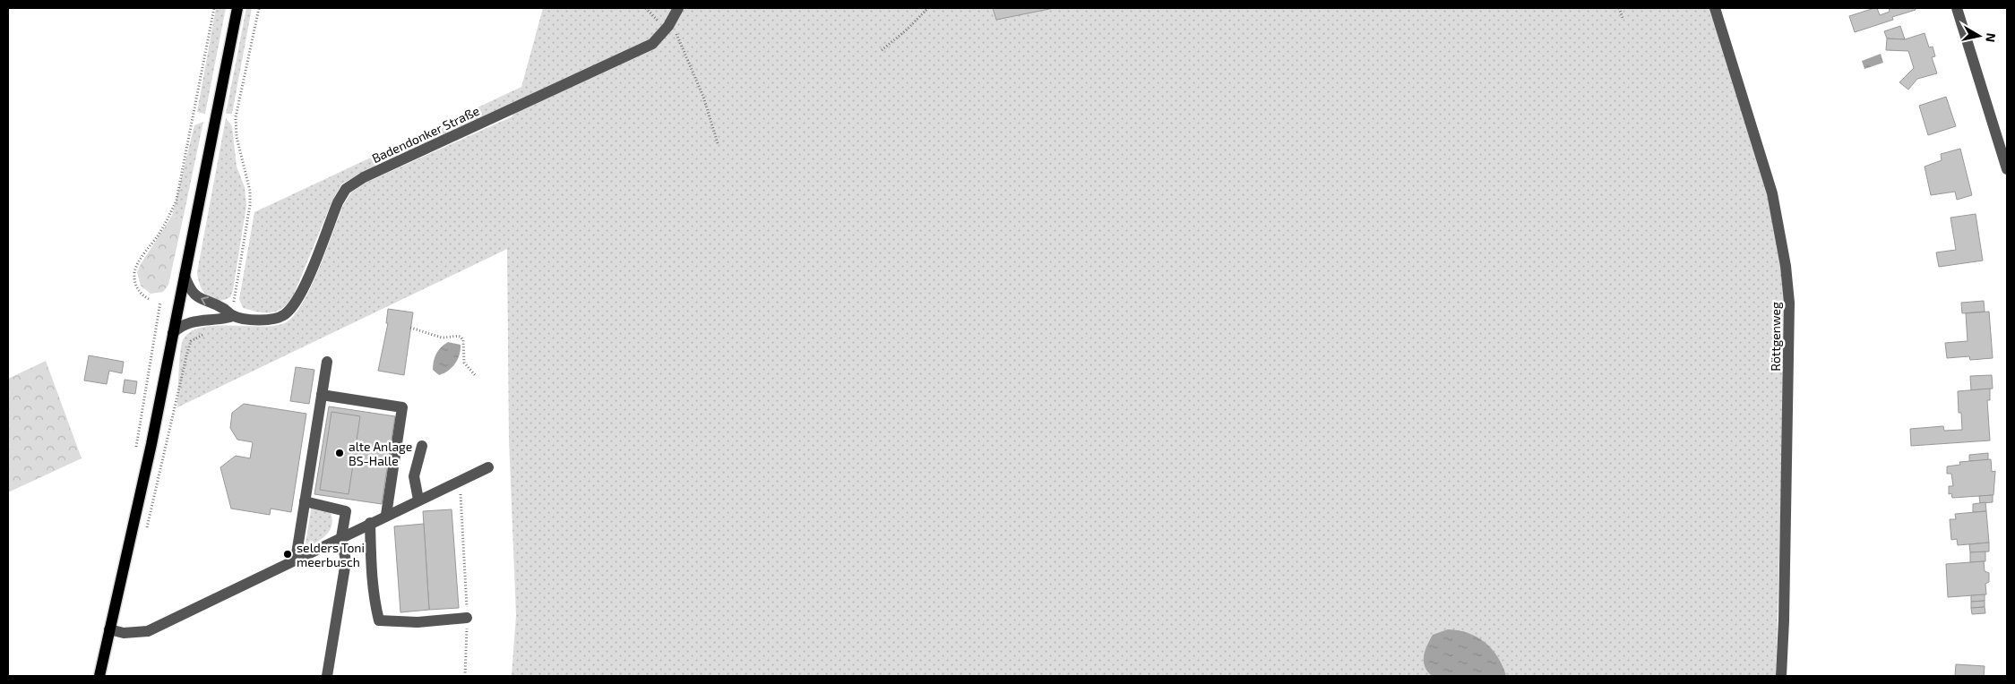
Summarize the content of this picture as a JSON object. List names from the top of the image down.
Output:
{
  "streets": {
    "street": ["Badendonker Straße", "Röttgenweg"]
  },
  "places": ["alte Anlage BS-Halle", "selders Toni meerbusch"],
  "north": "right"
}
